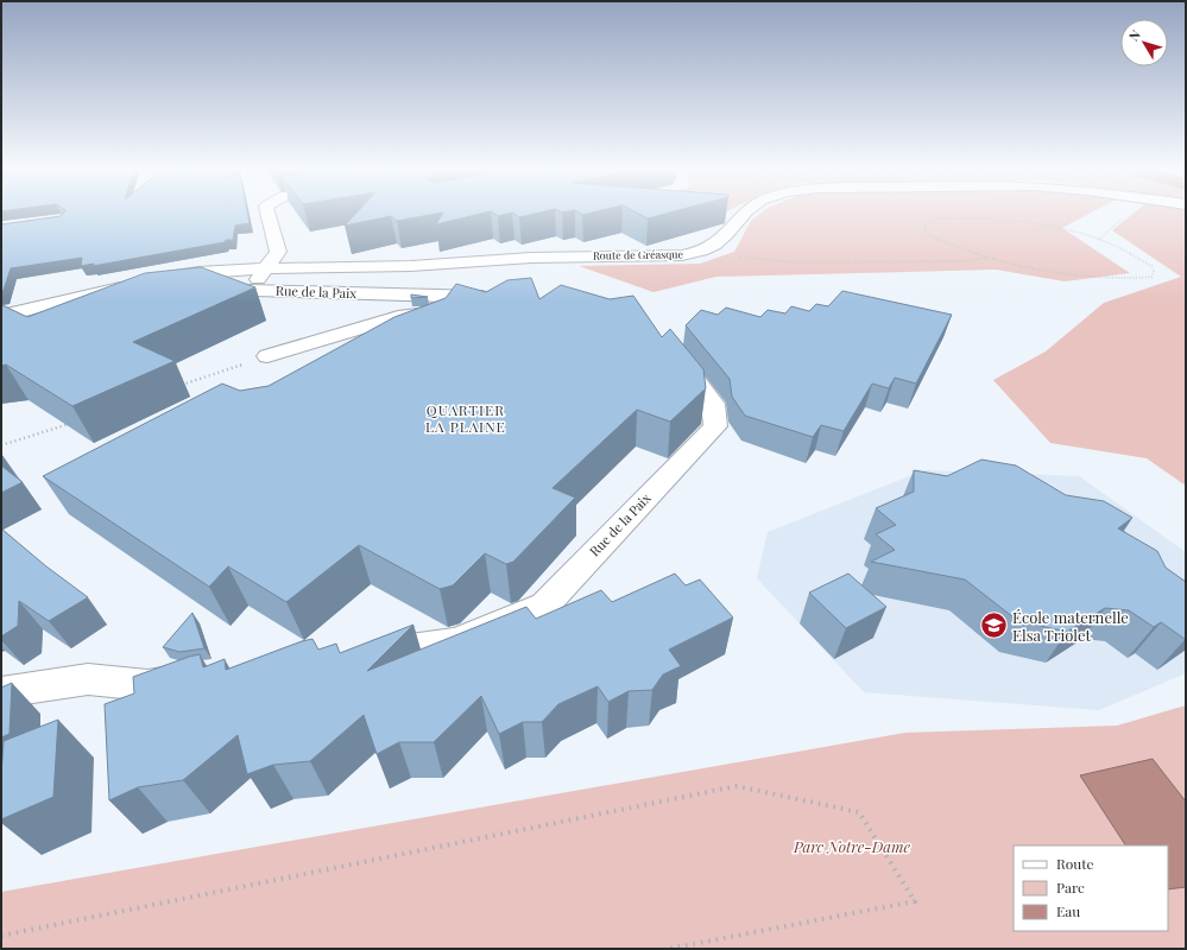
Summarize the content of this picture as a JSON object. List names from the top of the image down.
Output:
{
  "streets": {
    "street": ["Route de Gréasque", "Rue de la Paix"]
  },
  "districts": ["QUARTIER LA PLAINE"],
  "parks": ["Parc Notre-Dame"],
  "places": {
    "school or university": ["École maternelle Elsa Triolet"]
  },
  "legend": ["Route", "Parc", "Eau"],
  "north": "top left"
}
